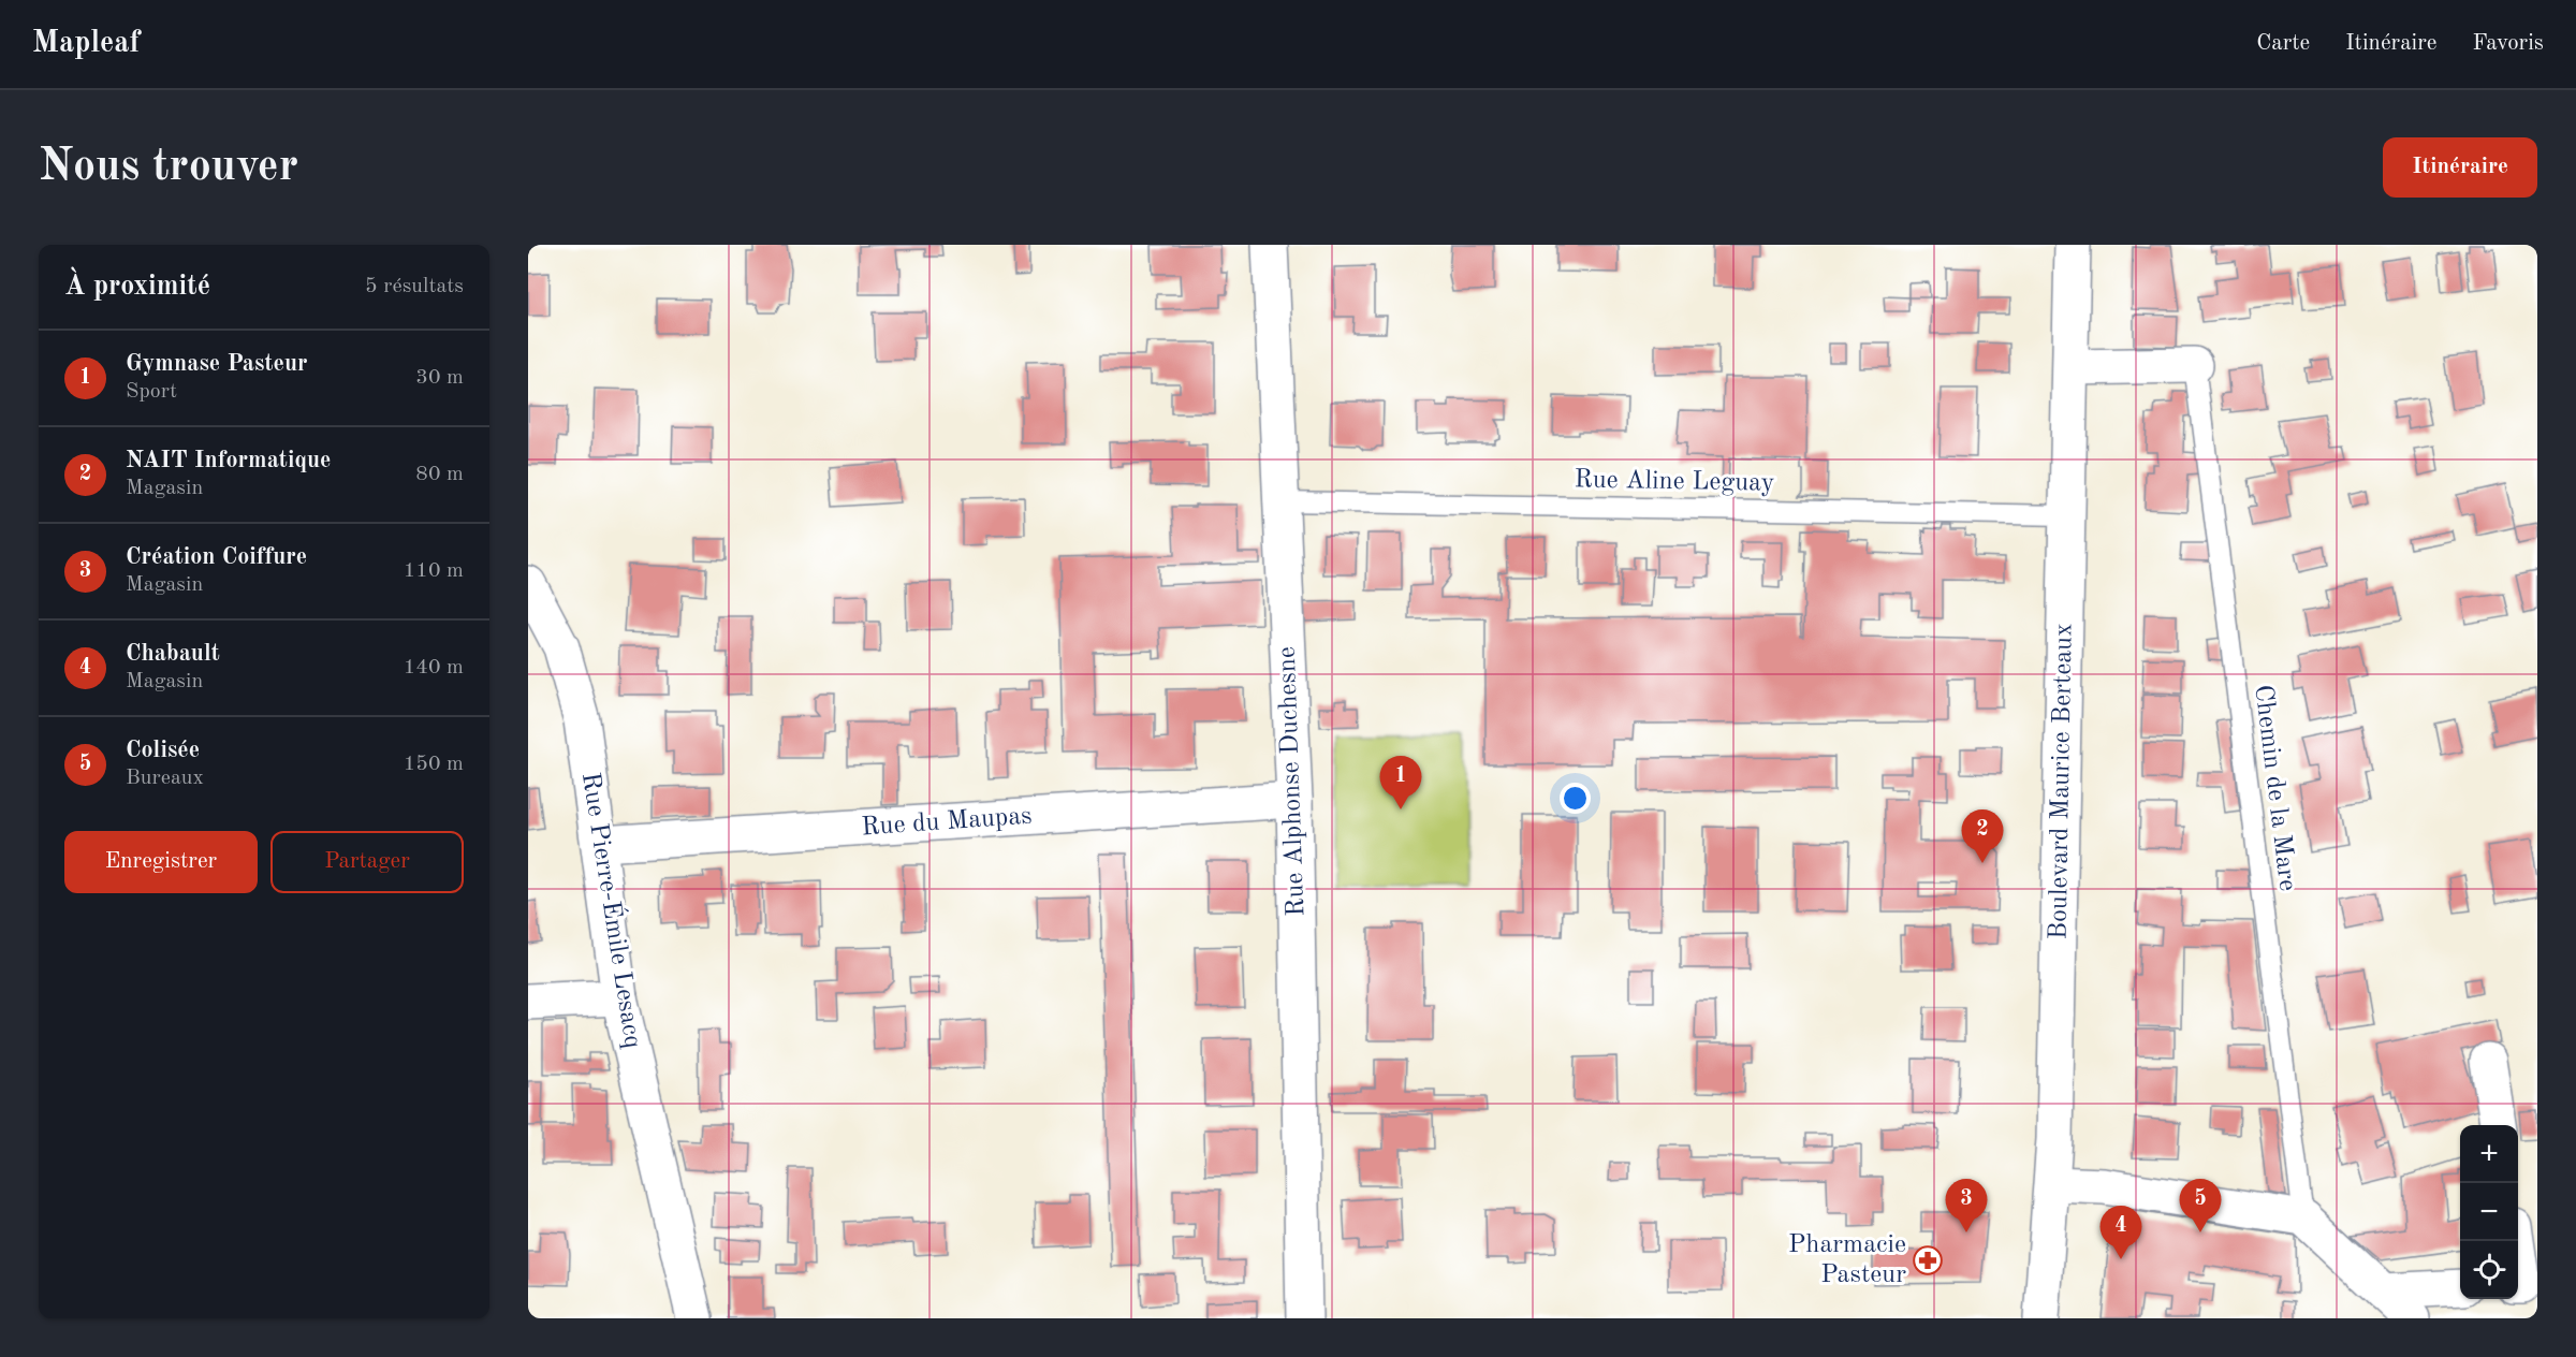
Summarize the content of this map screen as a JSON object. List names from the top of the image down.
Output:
{
  "streets": {
    "street": [
      "Rue Alphonse Duchesne",
      "Boulevard Maurice Berteaux",
      "Rue du Maupas",
      "Rue Pierre-Émile Lesacq"
    ],
    "lane": ["Rue Aline Leguay", "Chemin de la Mare"]
  },
  "crossings": [
    ["Rue Aline Leguay", "Rue Alphonse Duchesne"],
    ["Rue Aline Leguay", "Boulevard Maurice Berteaux"],
    ["Rue Alphonse Duchesne", "Rue du Maupas"],
    ["Rue du Maupas", "Rue Pierre-Émile Lesacq"]
  ],
  "places": {
    "pharmacy": ["Pharmacie Pasteur"]
  },
  "page": {
    "header": "Mapleaf",
    "nav": ["Carte", "Itinéraire", "Favoris"],
    "buttons": [
      "Itinéraire",
      ["Enregistrer", "Partager"]
    ],
    "title": "Nous trouver",
    "heading": ["À proximité", "5 résultats"],
    "list": [
      {
        "mark": "1",
        "name": "Gymnase Pasteur",
        "note": "Sport",
        "value": "30 m"
      },
      {
        "mark": "2",
        "name": "NAIT Informatique",
        "note": "Magasin",
        "value": "80 m"
      },
      {
        "mark": "3",
        "name": "Création Coiffure",
        "note": "Magasin",
        "value": "110 m"
      },
      {
        "mark": "4",
        "name": "Chabault",
        "note": "Magasin",
        "value": "140 m"
      },
      {
        "mark": "5",
        "name": "Colisée",
        "note": "Bureaux",
        "value": "150 m"
      }
    ],
    "pins": [
      "1",
      "2",
      "3",
      "5",
      "4"
    ],
    "map_buttons": ["+", "−"]
  }
}
